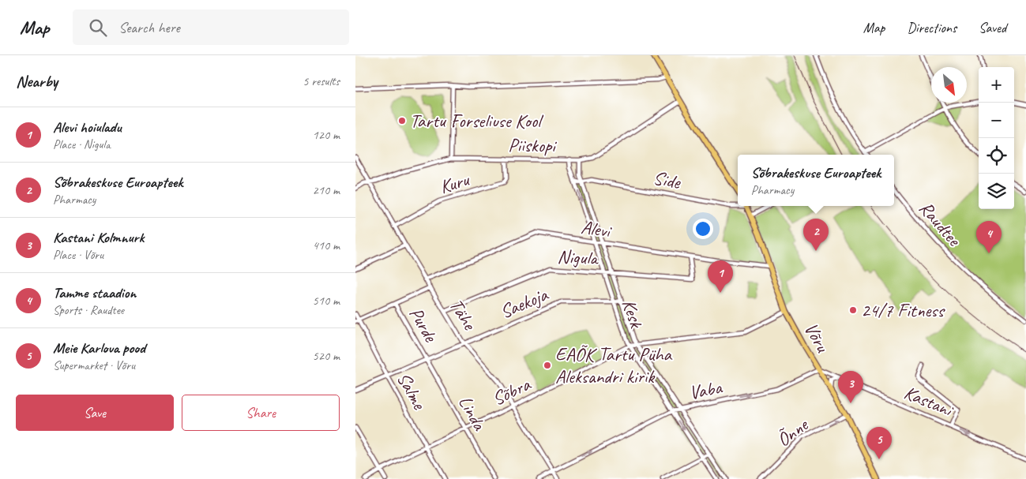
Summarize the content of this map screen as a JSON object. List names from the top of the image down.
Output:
{
  "streets": {
    "main road": ["Võru"],
    "street": [
      "Piiskopi",
      "Side",
      "Kuru",
      "Raudtee",
      "Alevi",
      "Nigula",
      "Saekoja",
      "Kesk",
      "Tähe",
      "Purde",
      "Vaba",
      "Salme",
      "Sõbra",
      "Kastani",
      "Linda",
      "Õnne"
    ]
  },
  "crossings": [
    ["Piiskopi", "Kuru"],
    ["Piiskopi", "Kesk"],
    ["Piiskopi", "Tähe"],
    ["Side", "Kesk"],
    ["Kuru", "Tähe"],
    ["Alevi", "Nigula"],
    ["Alevi", "Kesk"],
    ["Alevi", "Tähe"],
    ["Alevi", "Võru"],
    ["Nigula", "Kesk"],
    ["Nigula", "Tähe"],
    ["Saekoja", "Kesk"],
    ["Saekoja", "Tähe"],
    ["Saekoja", "Purde"],
    ["Saekoja", "Salme"],
    ["Saekoja", "Linda"],
    ["Kesk", "Vaba"],
    ["Kesk", "Sõbra"],
    ["Tähe", "Purde"],
    ["Tähe", "Vaba"],
    ["Tähe", "Sõbra"],
    ["Purde", "Salme"],
    ["Purde", "Linda"],
    ["Võru", "Vaba"],
    ["Võru", "Sõbra"],
    ["Võru", "Kastani"],
    ["Võru", "Õnne"],
    ["Vaba", "Kastani"],
    ["Salme", "Sõbra"],
    ["Sõbra", "Linda"]
  ],
  "one_way": ["Vaba", "Kastani", "Õnne"],
  "places": ["Tartu Forseliuse Kool", "24/7 Fitness", "EAÕK Tartu Püha Aleksandri kirik"],
  "north": "bottom right",
  "page": {
    "header": "Map",
    "search": "Search here",
    "nav": ["Map", "Directions", "Saved"],
    "heading": ["Nearby", "5 results"],
    "map_buttons": ["+", "−"],
    "list": [
      {
        "mark": "1",
        "name": "Alevi hoiuladu",
        "note": "Place · Nigula",
        "value": "120 m"
      },
      {
        "mark": "2",
        "name": "Sõbrakeskuse Euroapteek",
        "note": "Pharmacy",
        "value": "210 m"
      },
      {
        "mark": "3",
        "name": "Kastani Kolmnurk",
        "note": "Place · Võru",
        "value": "410 m"
      },
      {
        "mark": "4",
        "name": "Tamme staadion",
        "note": "Sports · Raudtee",
        "value": "510 m"
      },
      {
        "mark": "5",
        "name": "Meie Karlova pood",
        "note": "Supermarket · Võru",
        "value": "520 m"
      }
    ],
    "popup": ["Sõbrakeskuse Euroapteek", "Pharmacy"],
    "pins": [
      "2",
      "4",
      "1",
      "3",
      "5"
    ],
    "buttons": ["Save", "Share"]
  }
}
